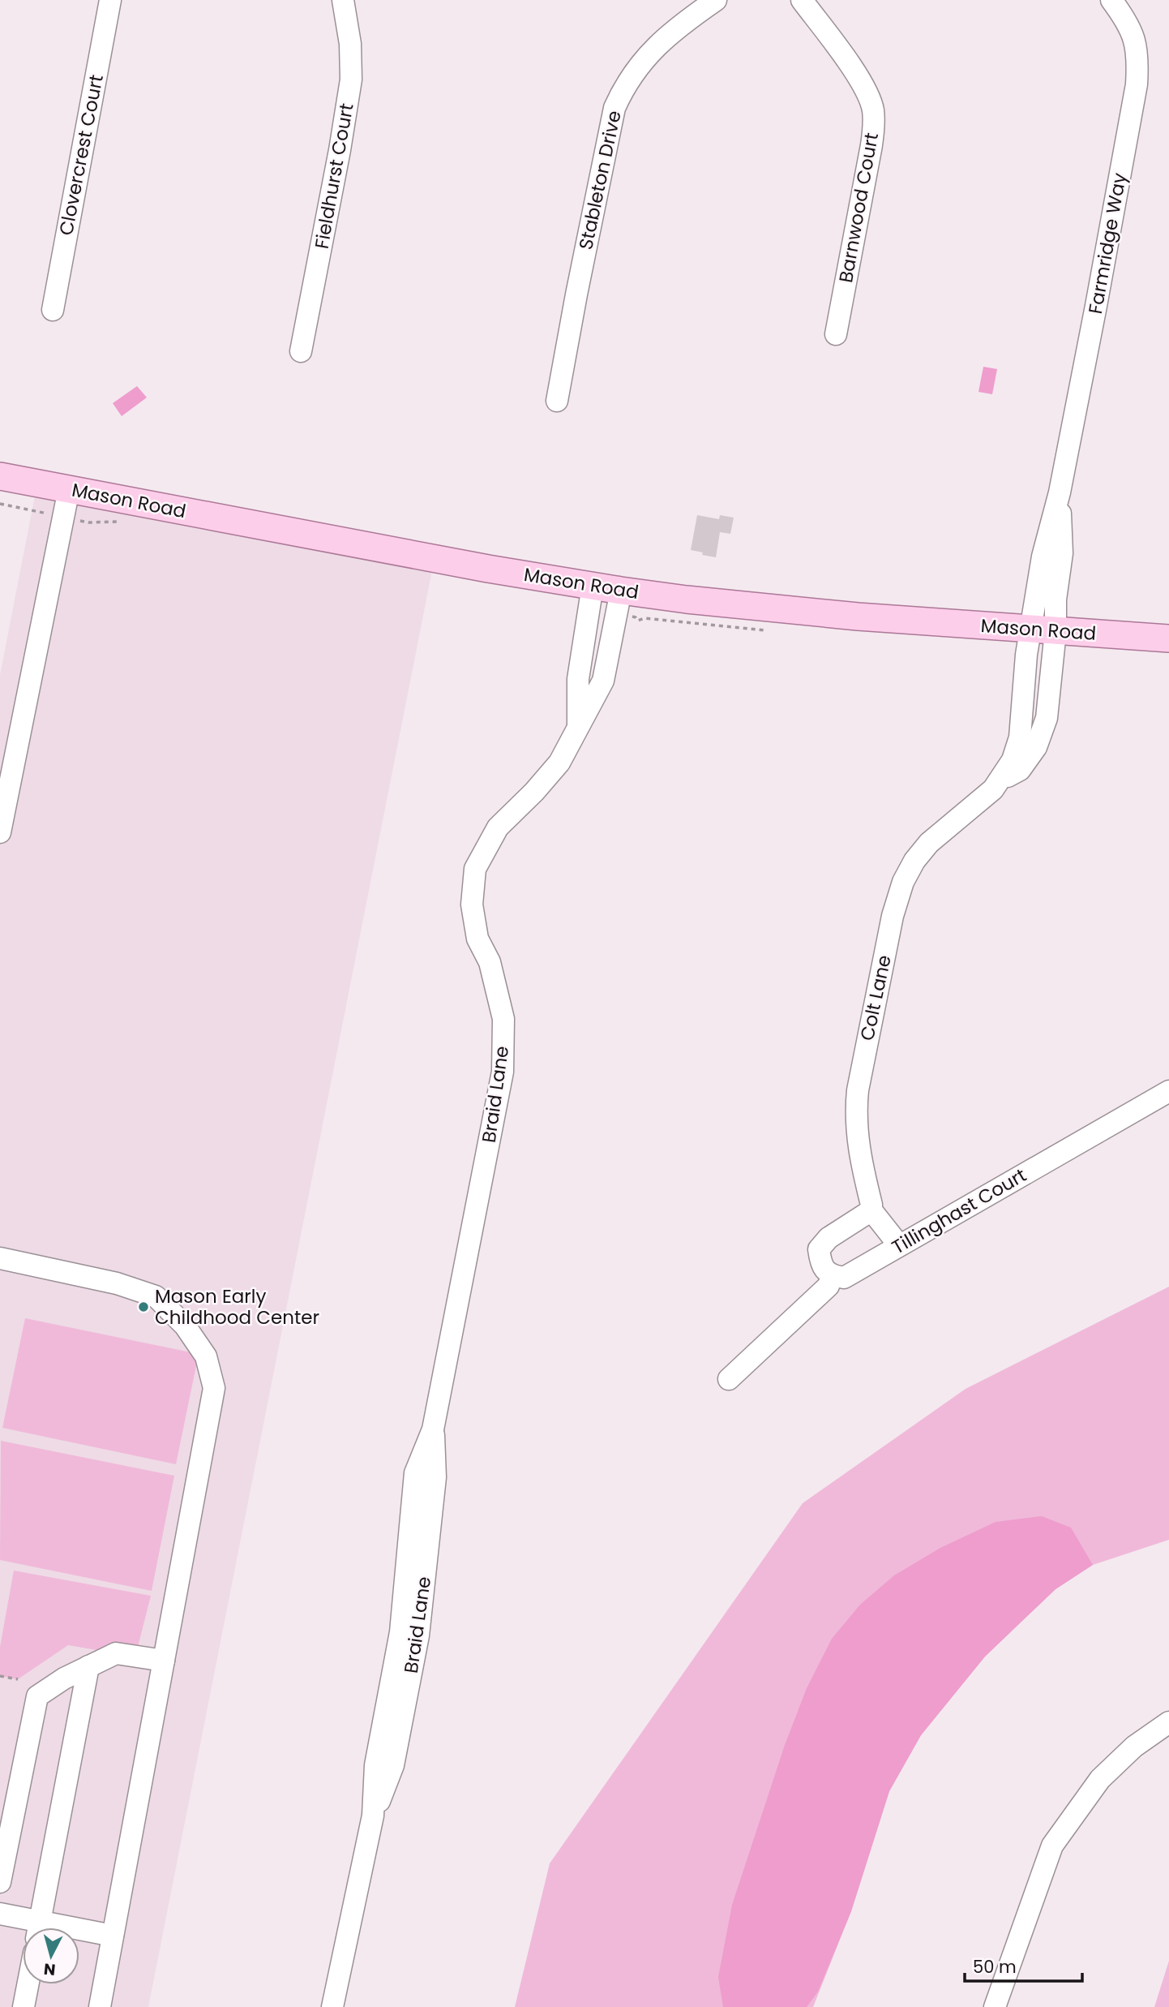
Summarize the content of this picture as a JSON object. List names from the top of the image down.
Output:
{
  "streets": {
    "main road": ["Mason Road"],
    "street": [
      "Clovercrest Court",
      "Fieldhurst Court",
      "Stableton Drive",
      "Barnwood Court",
      "Farmridge Way",
      "Colt Lane",
      "Braid Lane",
      "Tillinghast Court"
    ]
  },
  "crossings": [
    ["Farmridge Way", "Mason Road"],
    ["Farmridge Way", "Colt Lane"],
    ["Mason Road", "Colt Lane"],
    ["Mason Road", "Braid Lane"],
    ["Colt Lane", "Tillinghast Court"]
  ],
  "places": ["Mason Early Childhood Center"],
  "scale_bar": "50 m",
  "north": "bottom"
}
